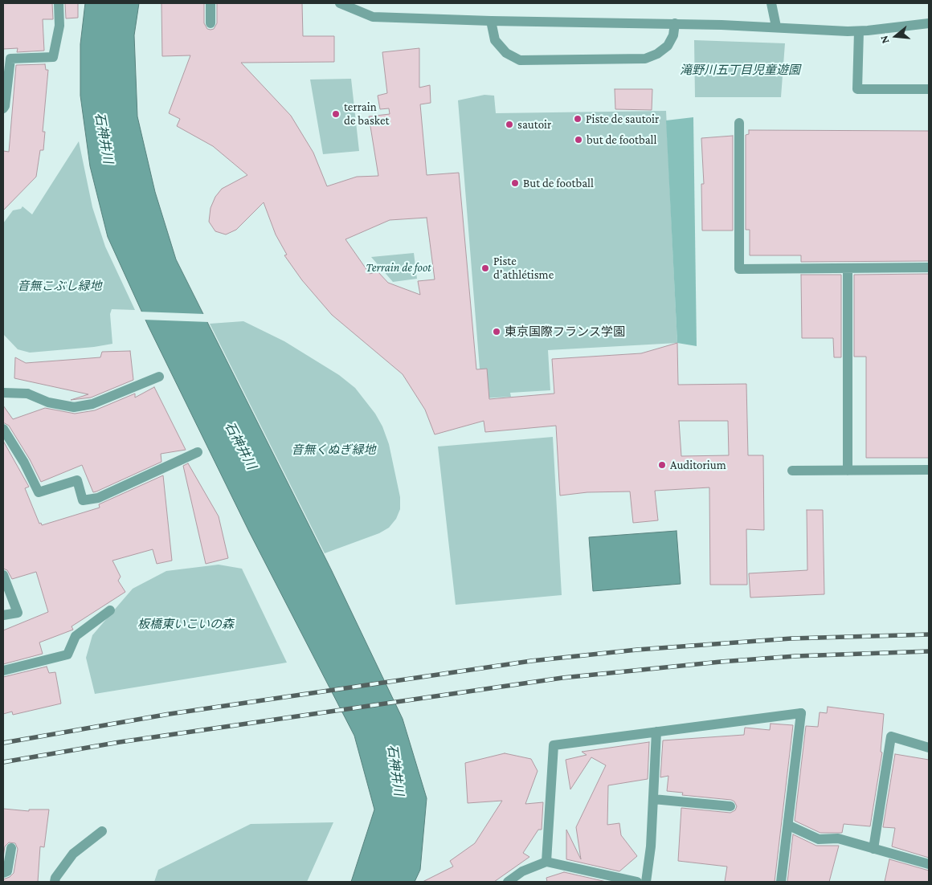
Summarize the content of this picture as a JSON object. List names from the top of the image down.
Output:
{
  "water": ["石神井川"],
  "parks": [
    "滝野川五丁目児童遊園",
    "Terrain de foot",
    "音無こぶし緑地",
    "音無くぬぎ緑地",
    "板橋東いこいの森"
  ],
  "places": [
    "terrain de basket",
    "Piste de sautoir",
    "sautoir",
    "but de football",
    "But de football",
    "Piste d'athlétisme",
    "東京国際フランス学園",
    "Auditorium"
  ],
  "north": "left"
}
